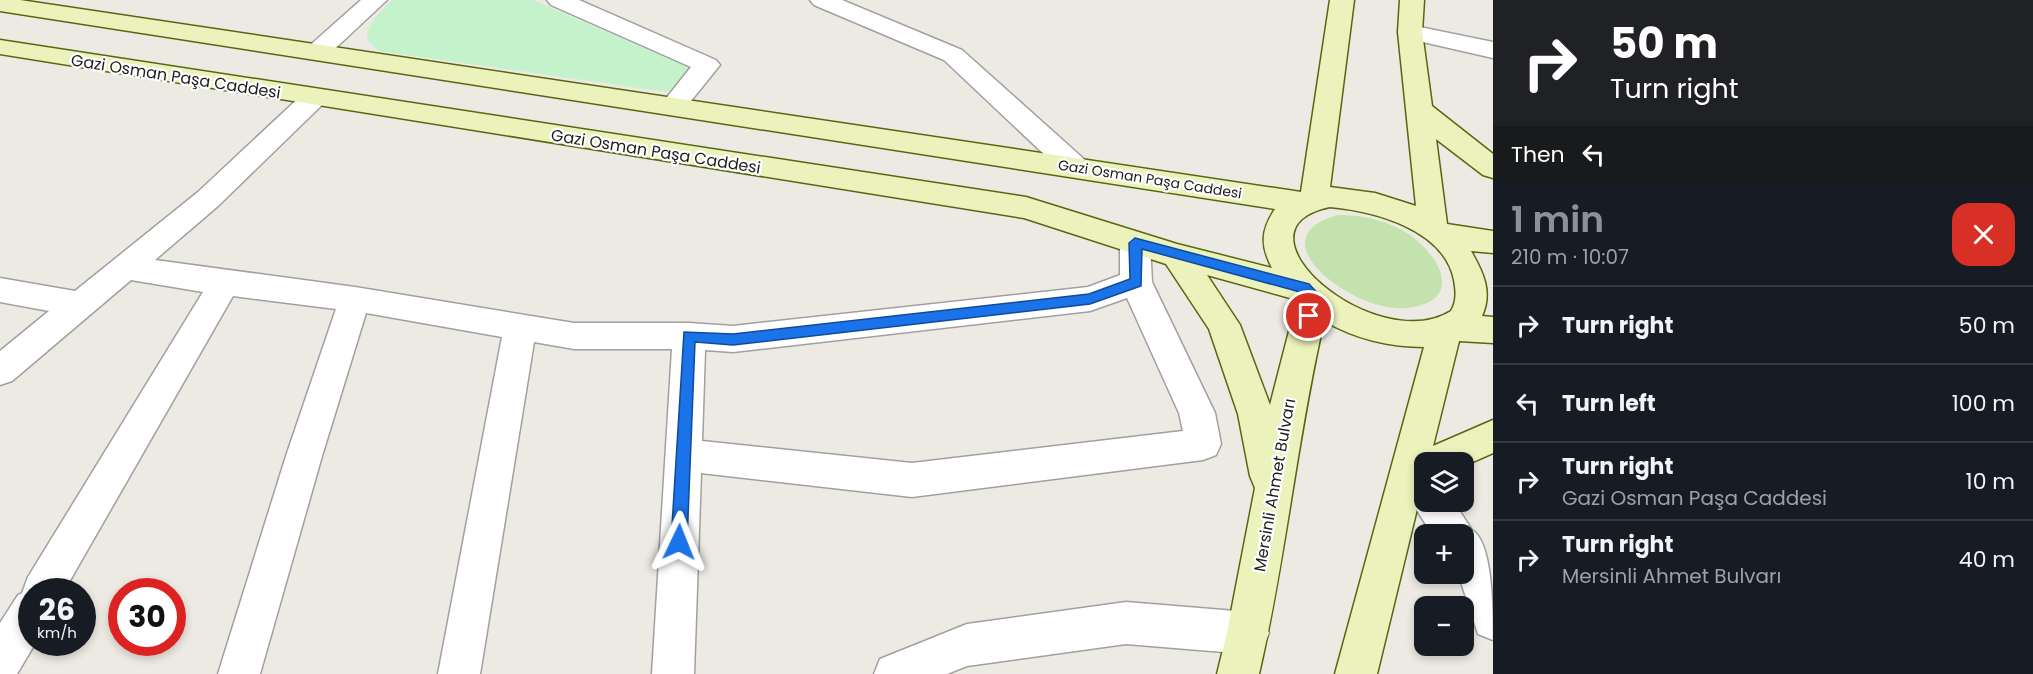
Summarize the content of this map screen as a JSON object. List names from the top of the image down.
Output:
{
  "streets": {
    "main road": ["Gazi Osman Paşa Caddesi", "Mersinli Ahmet Bulvarı"]
  },
  "crossings": [
    ["Gazi Osman Paşa Caddesi", "Mersinli Ahmet Bulvarı"]
  ],
  "page": {
    "turn": ["50 m", "Turn right"],
    "then": "Then",
    "heading": ["1 min", "210 m · 10:07"],
    "list": [
      {
        "name": "Turn right",
        "value": "50 m"
      },
      {
        "name": "Turn left",
        "value": "100 m"
      },
      {
        "name": "Turn right",
        "note": "Gazi Osman Paşa Caddesi",
        "value": "10 m"
      },
      {
        "name": "Turn right",
        "note": "Mersinli Ahmet Bulvarı",
        "value": "40 m"
      }
    ],
    "map_buttons": ["+", "−"],
    "speed": "26 km/h",
    "limit": "30"
  }
}
